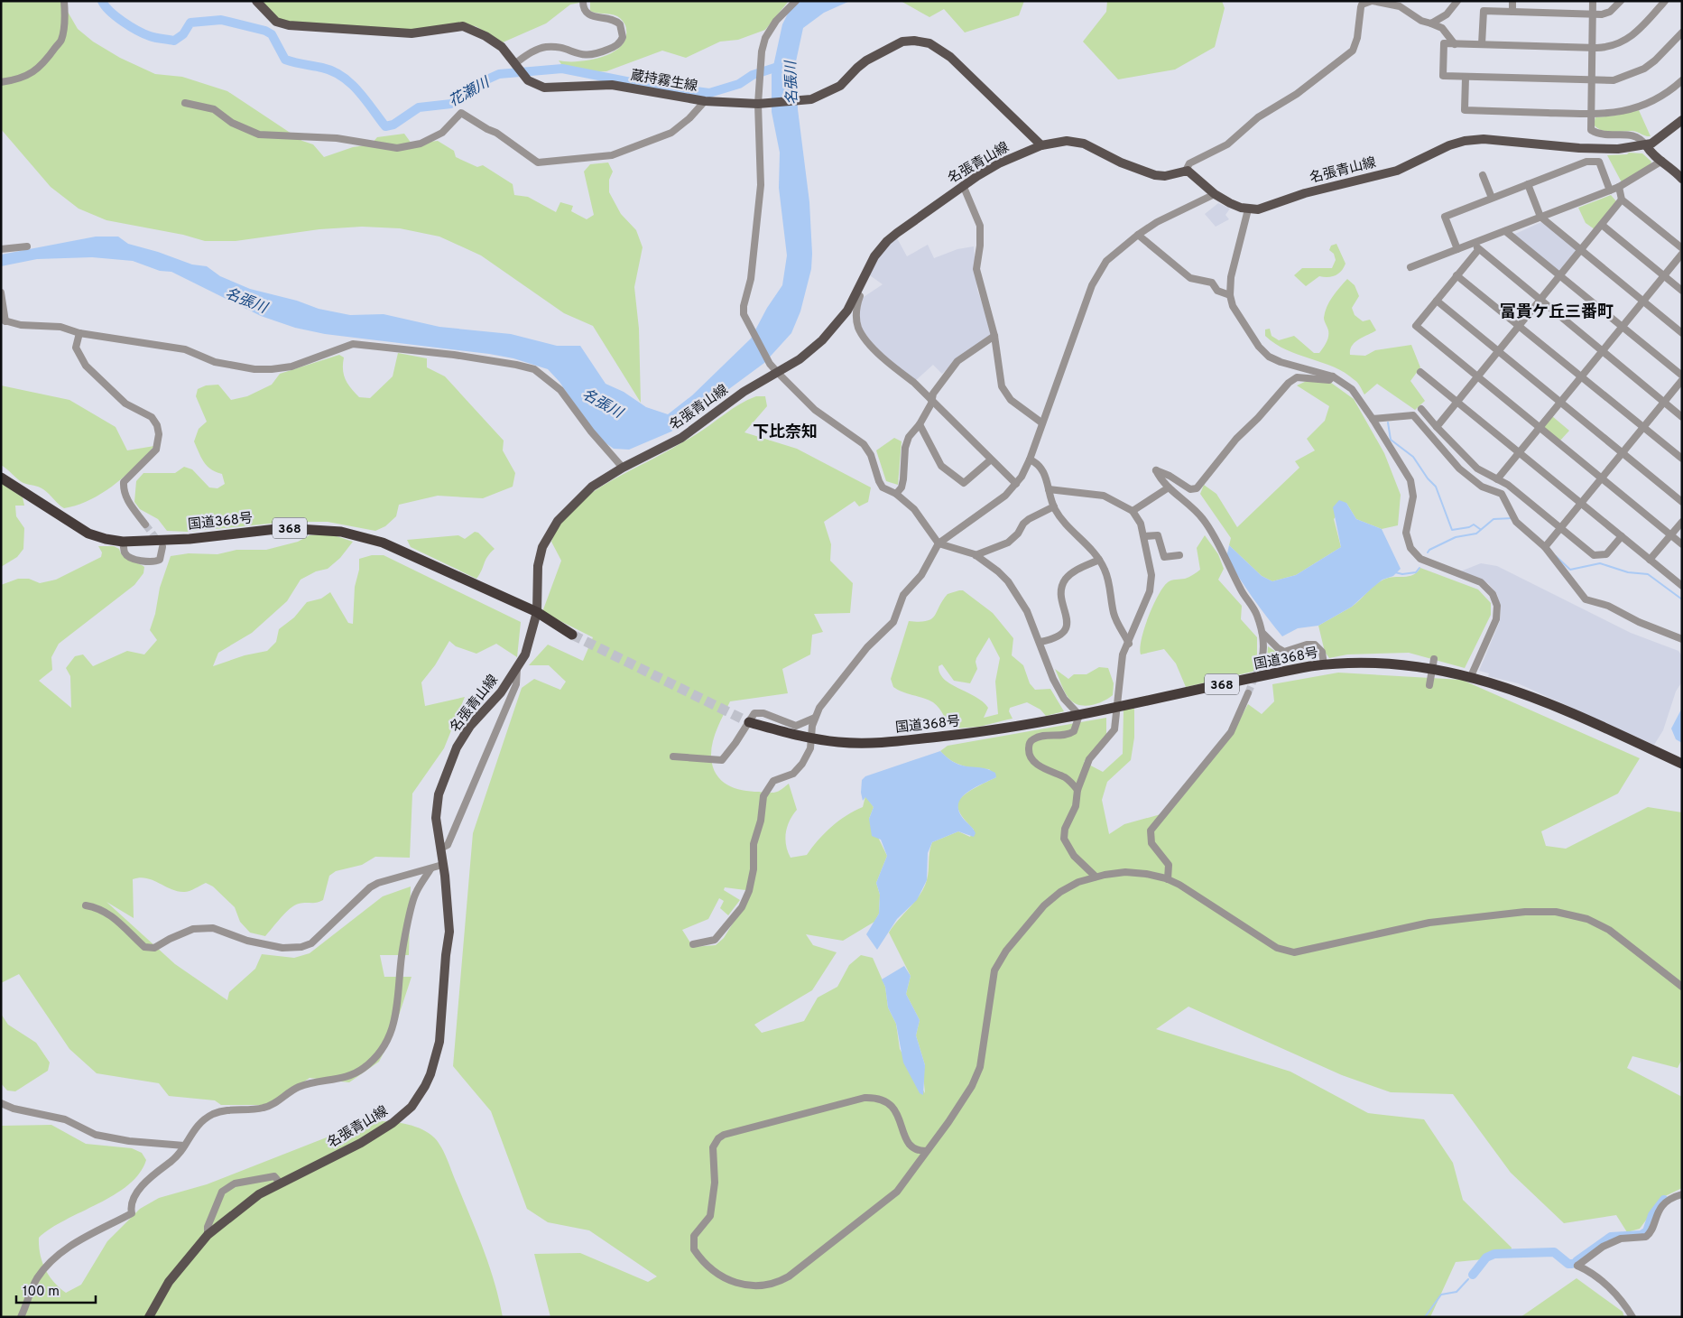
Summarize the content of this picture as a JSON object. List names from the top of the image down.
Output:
{
  "streets": {
    "highway": ["国道368号", "368"],
    "main road": ["蔵持霧生線", "名張青山線"]
  },
  "crossings": [
    ["蔵持霧生線", "名張青山線"],
    ["名張青山線", "国道368号"]
  ],
  "districts": ["富貴ケ丘三番町", "下比奈知"],
  "water": ["名張川", "花瀬川"],
  "scale_bar": "100 m"
}
